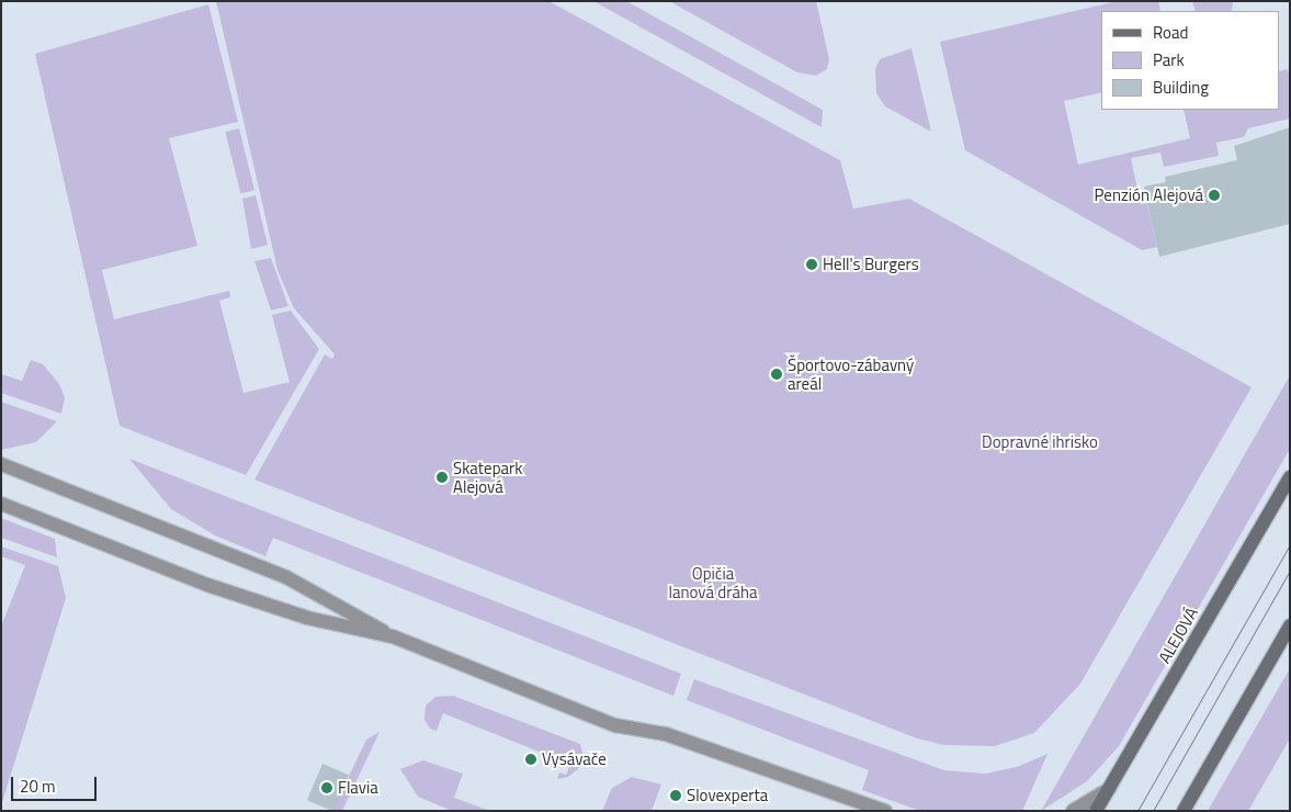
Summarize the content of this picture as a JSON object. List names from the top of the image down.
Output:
{
  "streets": {
    "street": ["ALEJOVÁ"]
  },
  "parks": ["Dopravné ihrisko", "Opičia lanová dráha"],
  "places": [
    "Penzión Alejová",
    "Hell's Burgers",
    "Športovo-zábavný areál",
    "Skatepark Alejová",
    "Vysávače",
    "Flavia",
    "Slovexperta"
  ],
  "legend": ["Road", "Park", "Building"],
  "scale_bar": "20 m"
}
